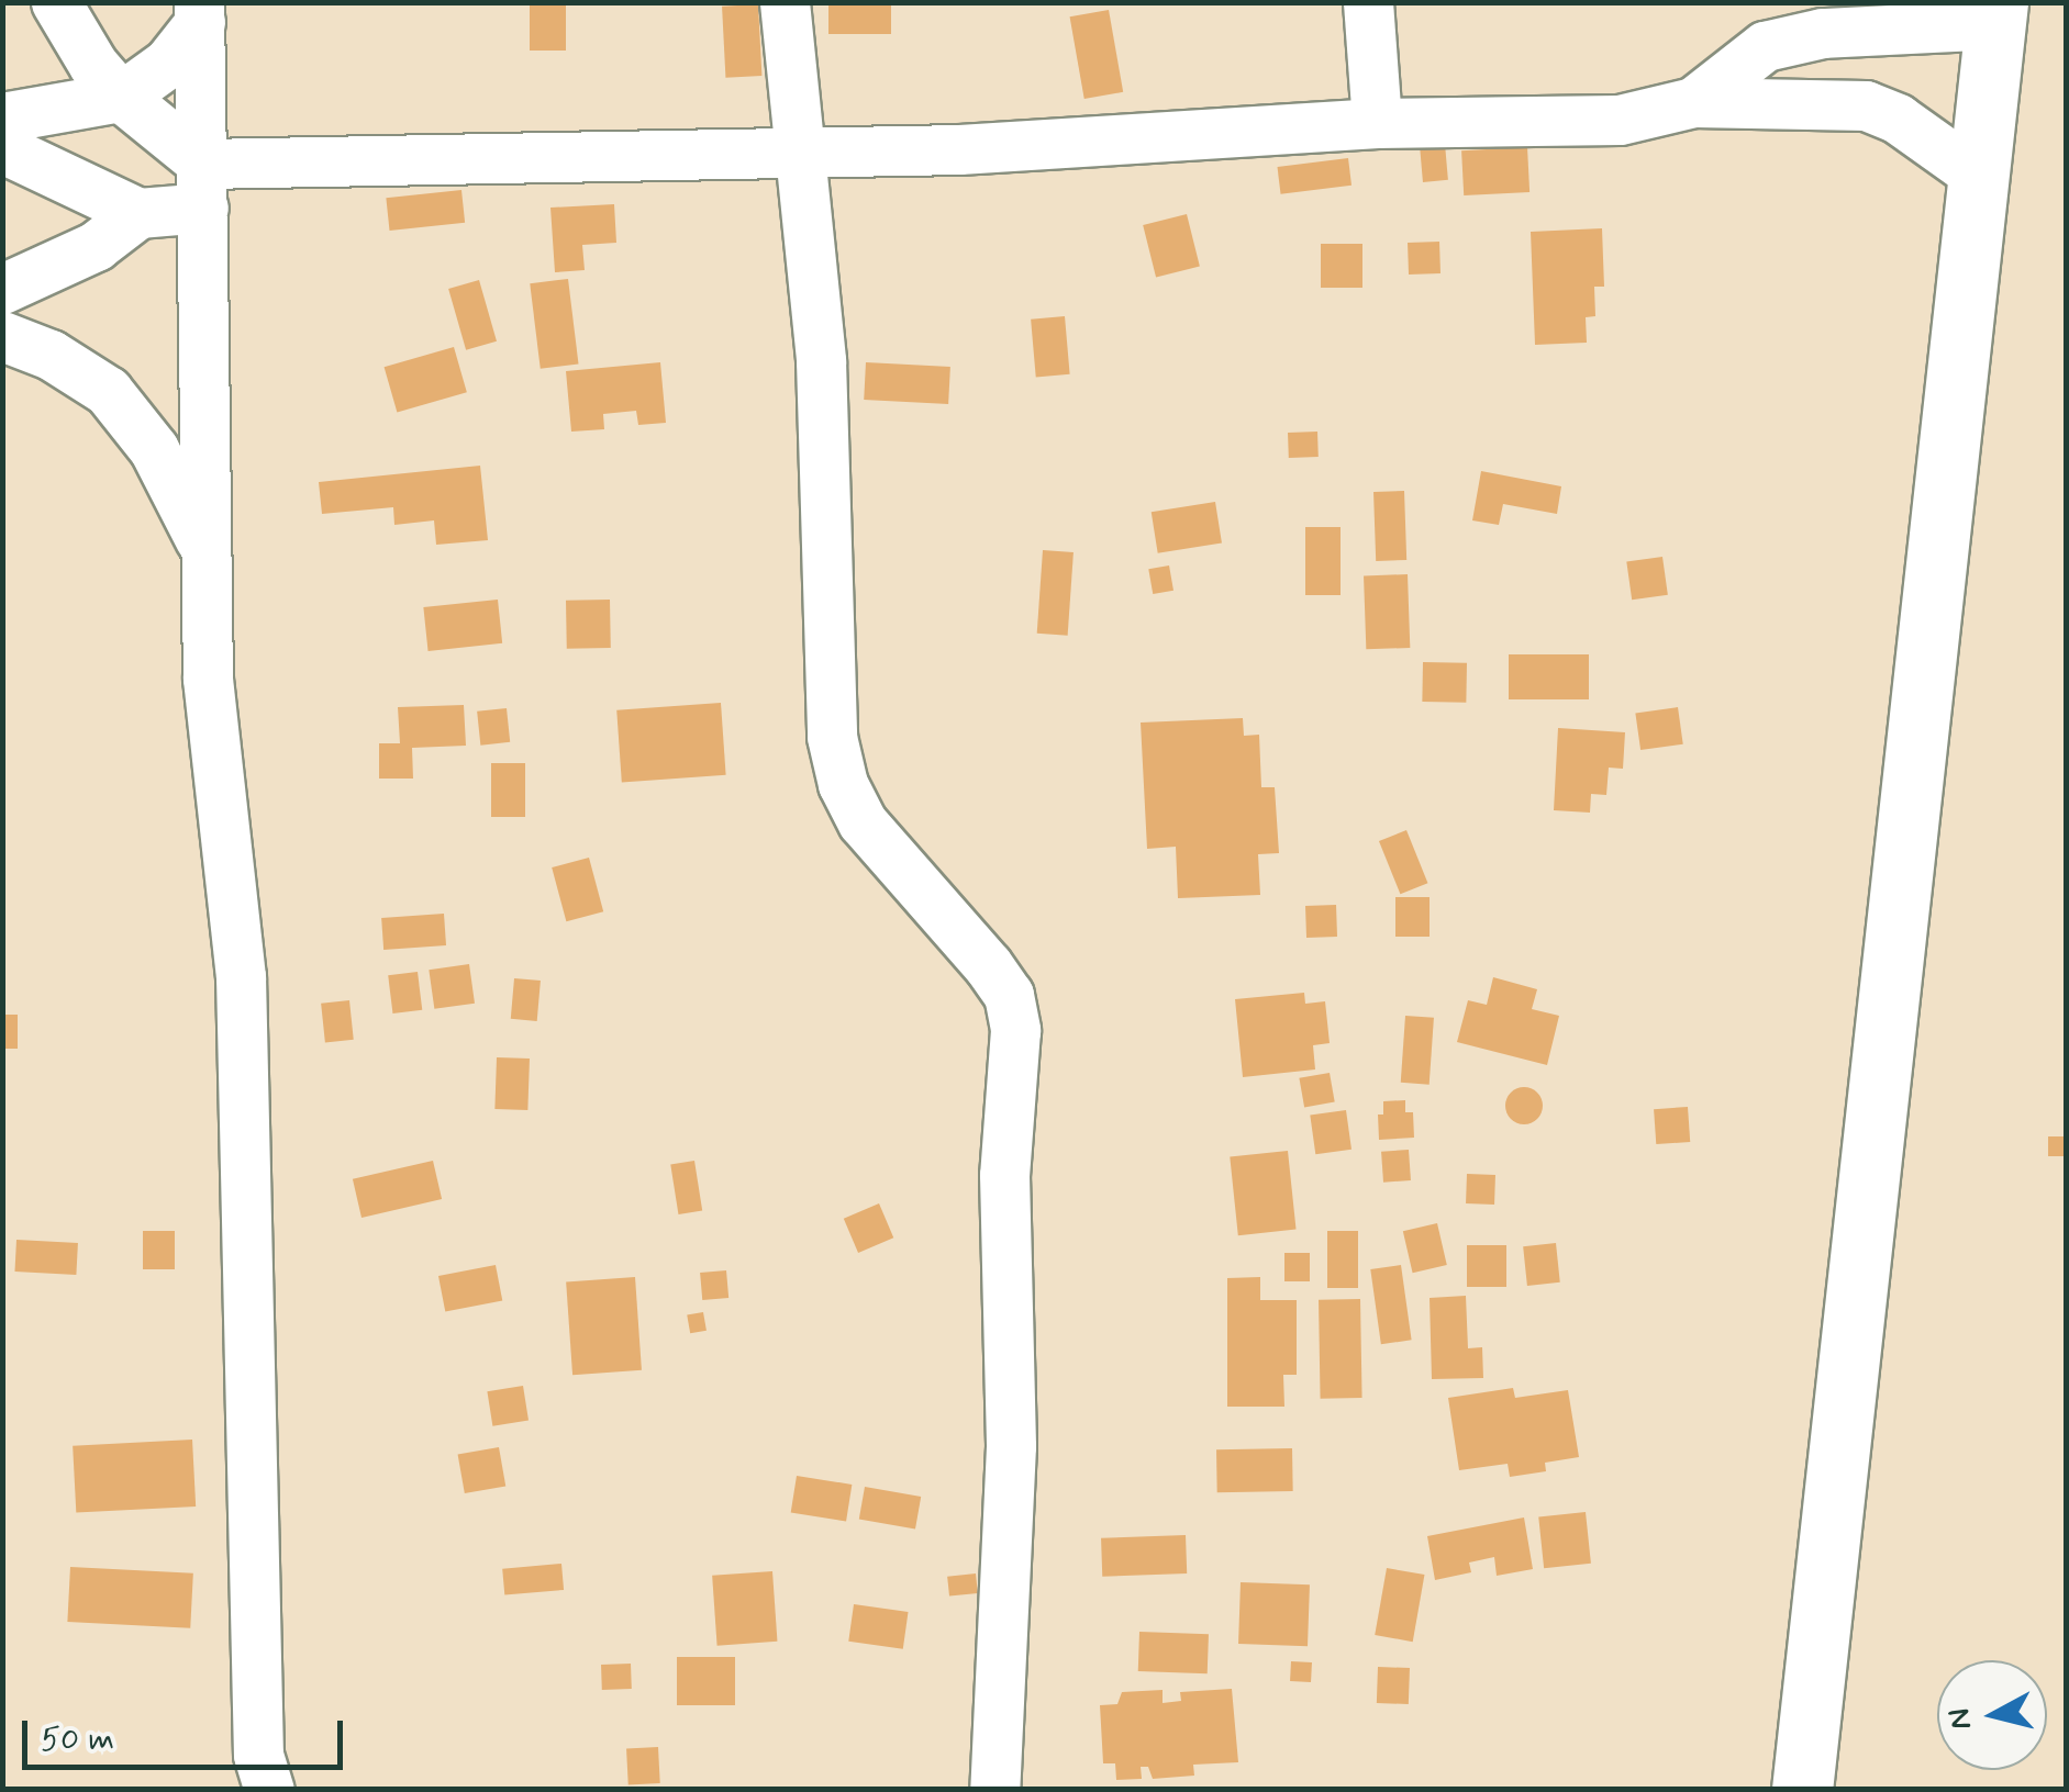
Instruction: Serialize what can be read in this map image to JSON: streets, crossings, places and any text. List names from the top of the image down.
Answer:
{
  "scale_bar": "50 m",
  "north": "left"
}
